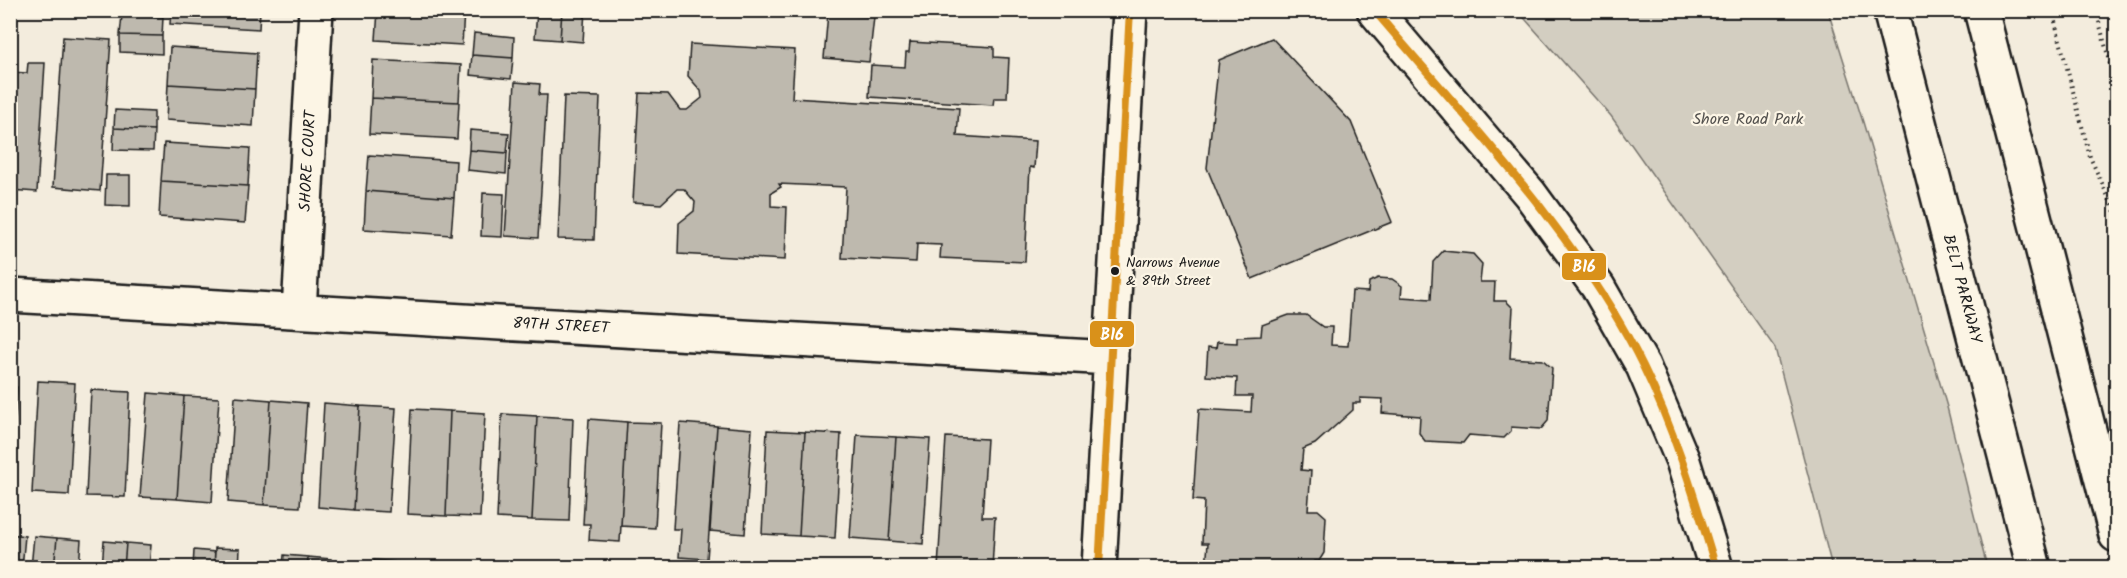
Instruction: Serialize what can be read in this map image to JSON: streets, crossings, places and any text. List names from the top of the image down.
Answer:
{
  "streets": {
    "main road": ["SHORE COURT", "BELT PARKWAY", "89TH STREET"]
  },
  "crossings": [
    ["SHORE COURT", "89TH STREET"]
  ],
  "parks": ["Shore Road Park"],
  "places": ["Narrows Avenue & 89th Street"],
  "lines": ["transit line B16"]
}
